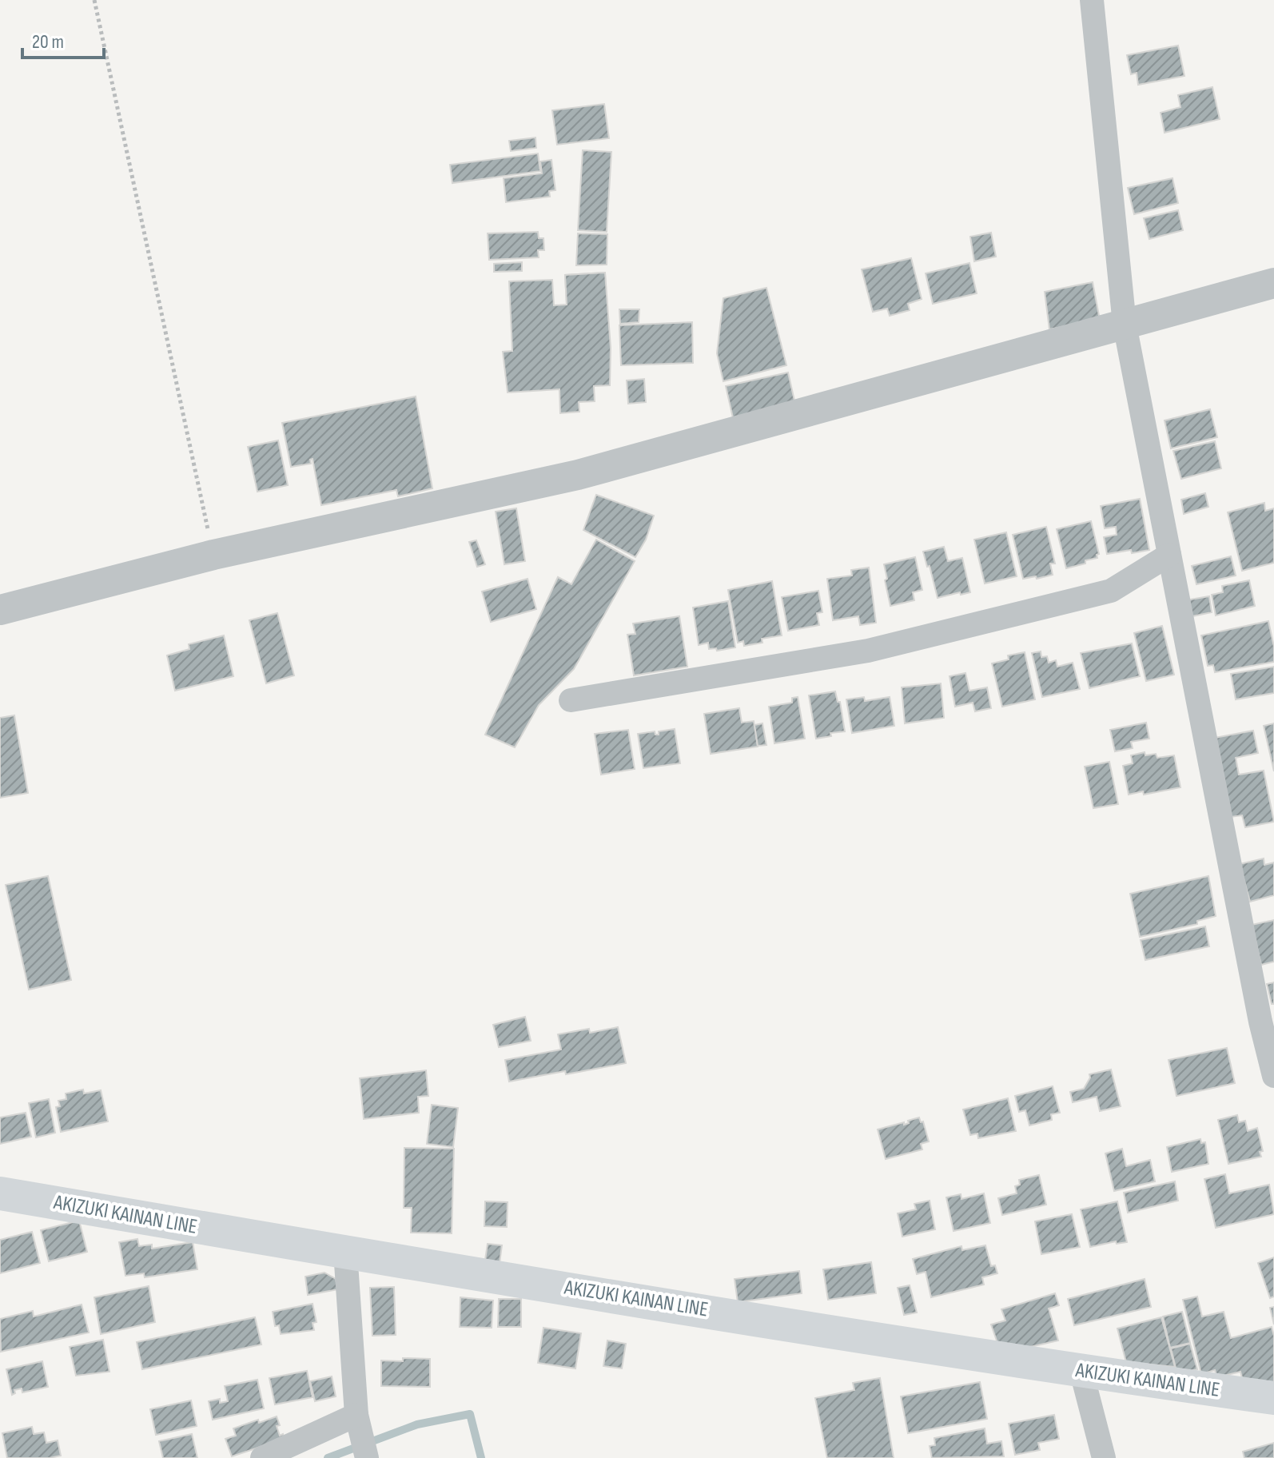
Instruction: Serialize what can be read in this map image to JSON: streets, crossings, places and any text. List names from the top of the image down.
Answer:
{
  "streets": {
    "main road": ["AKIZUKI KAINAN LINE"]
  },
  "scale_bar": "20 m"
}
